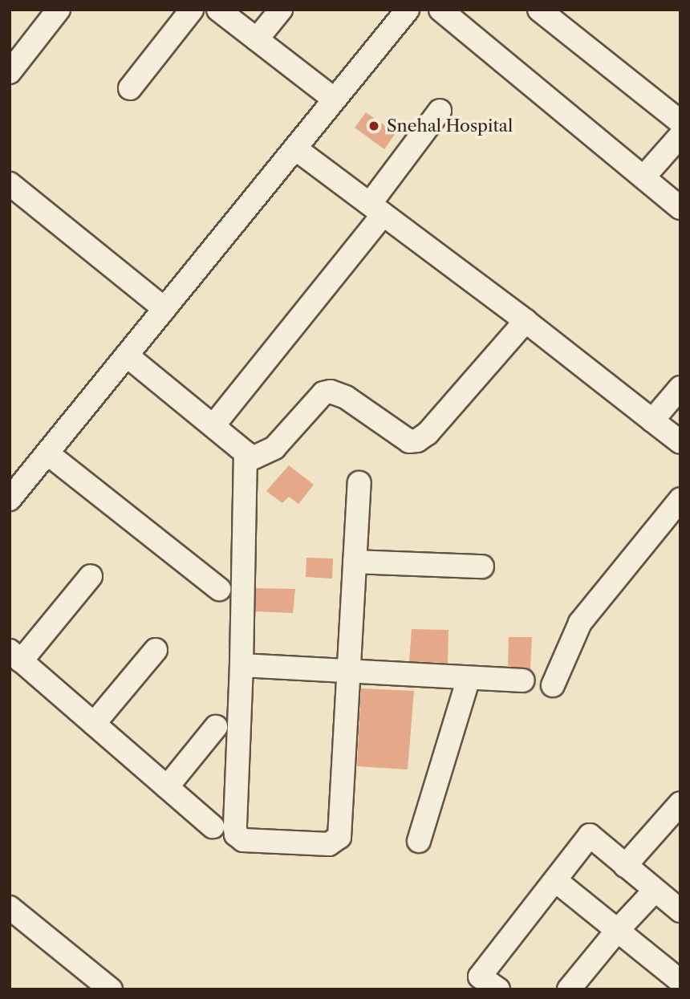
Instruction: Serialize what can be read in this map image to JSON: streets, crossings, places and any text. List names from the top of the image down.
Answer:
{
  "places": ["Snehal Hospital"]
}
